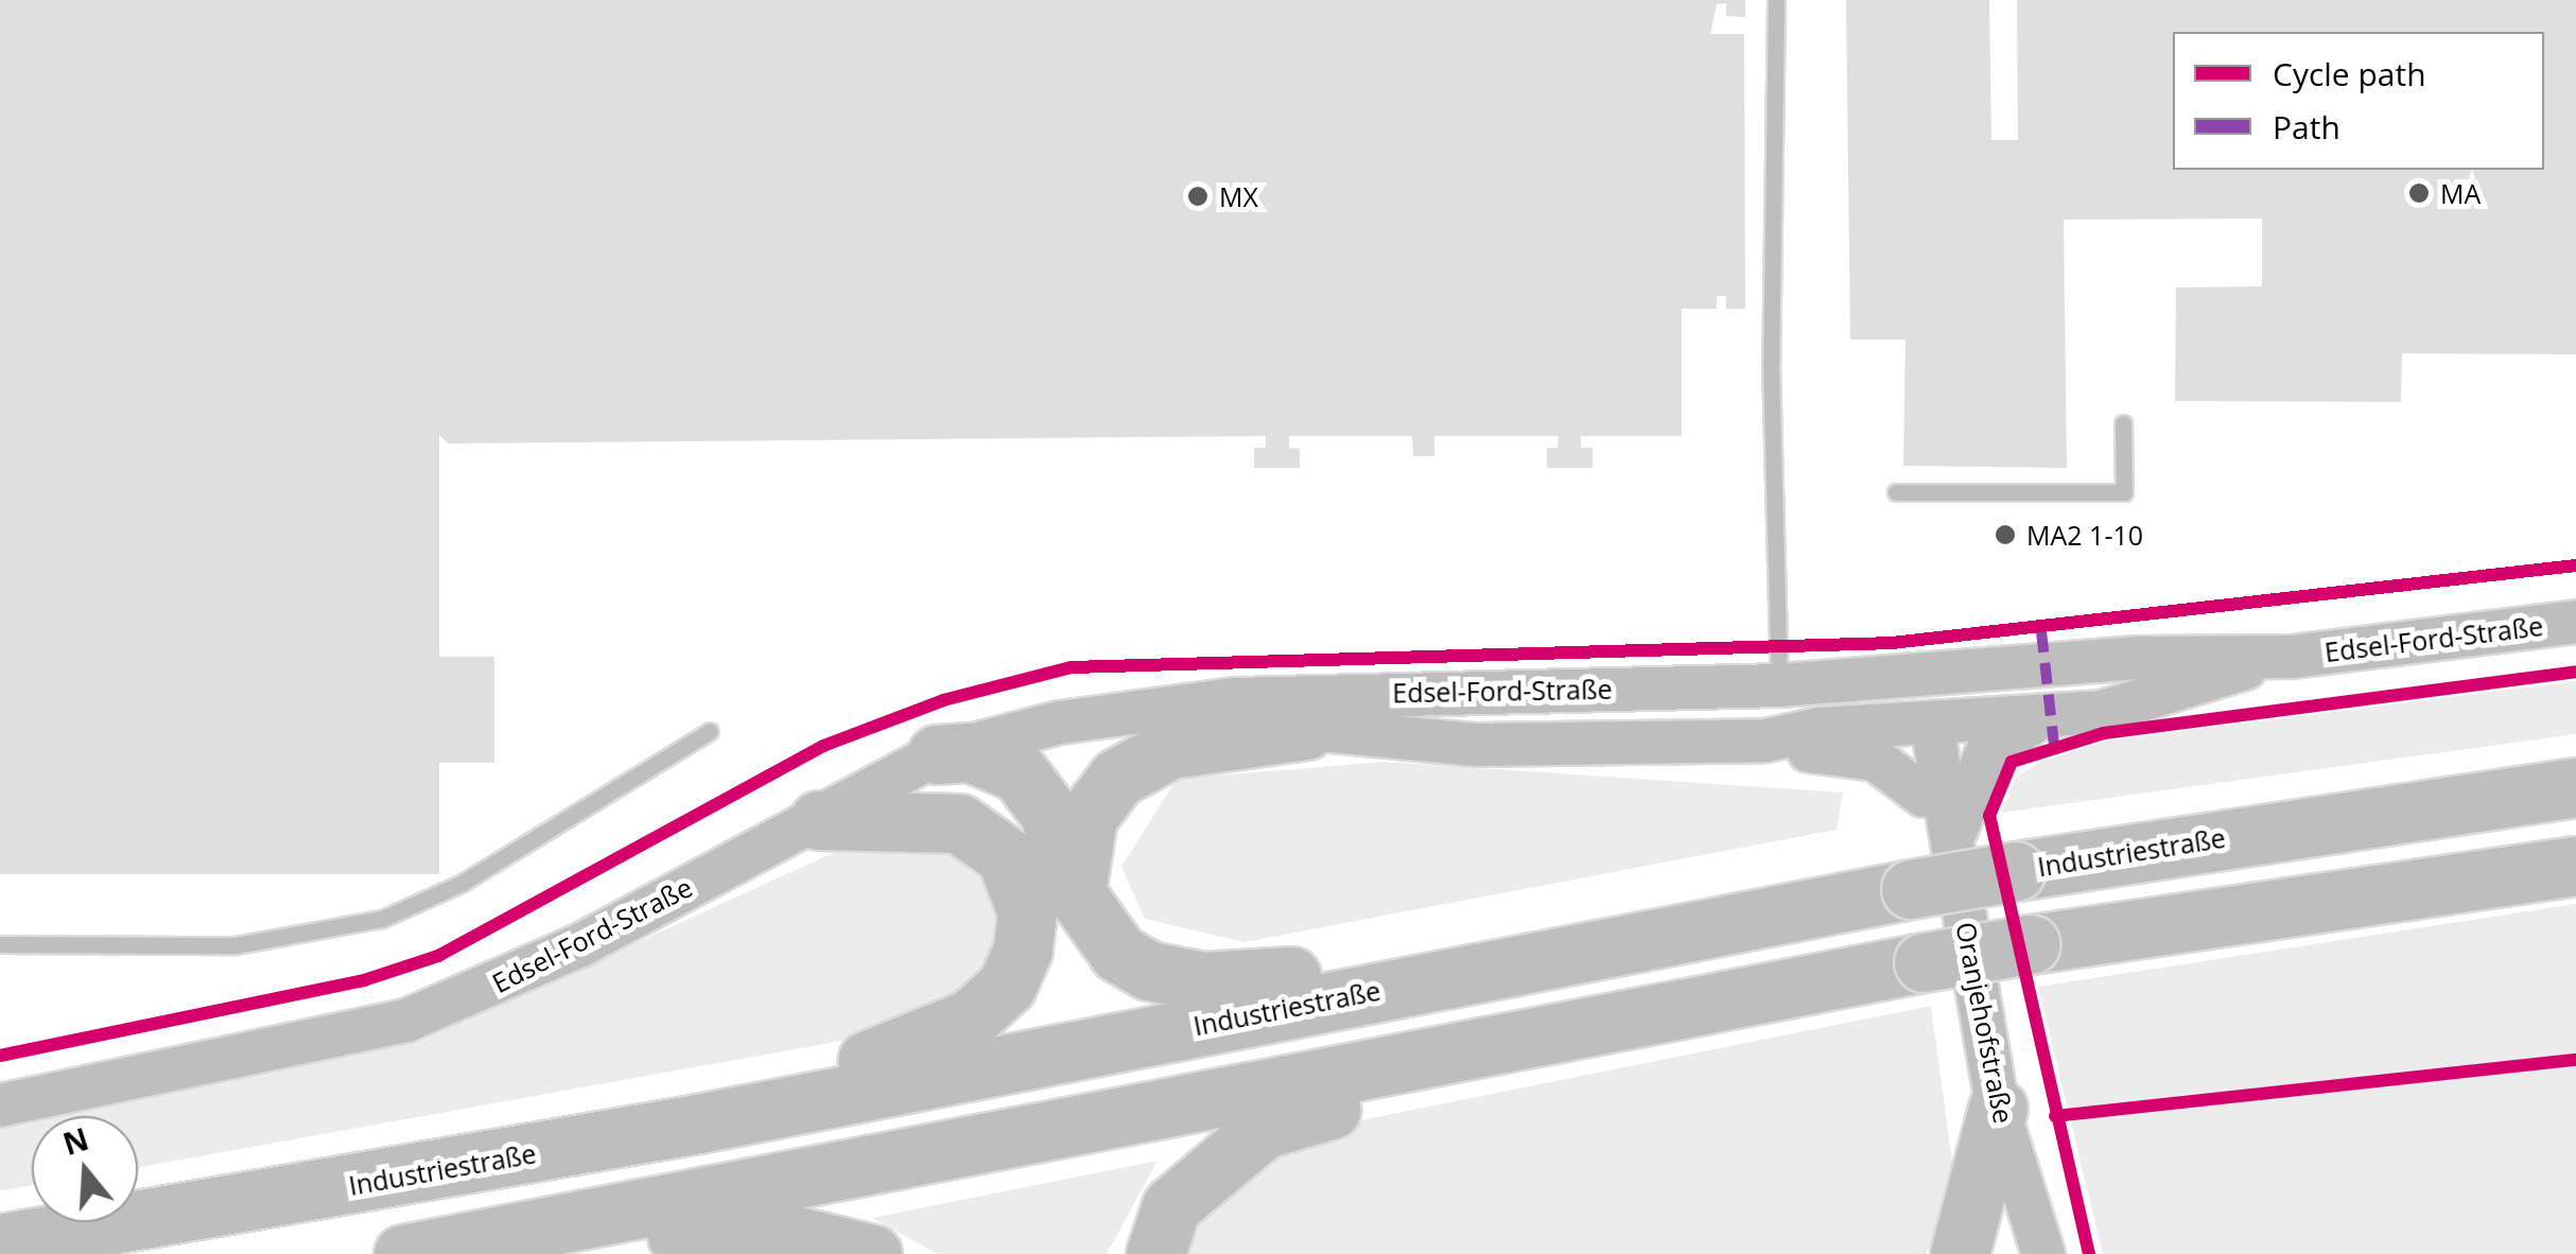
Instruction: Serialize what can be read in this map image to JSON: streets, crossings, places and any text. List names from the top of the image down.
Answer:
{
  "streets": {
    "highway": ["Industriestraße"],
    "street": ["Edsel-Ford-Straße", "Oranjehofstraße"]
  },
  "crossings": [
    ["Edsel-Ford-Straße", "Oranjehofstraße"]
  ],
  "places": ["MA", "MX", "MA2 1-10"],
  "legend": ["Cycle path", "Path"],
  "north": "top"
}
